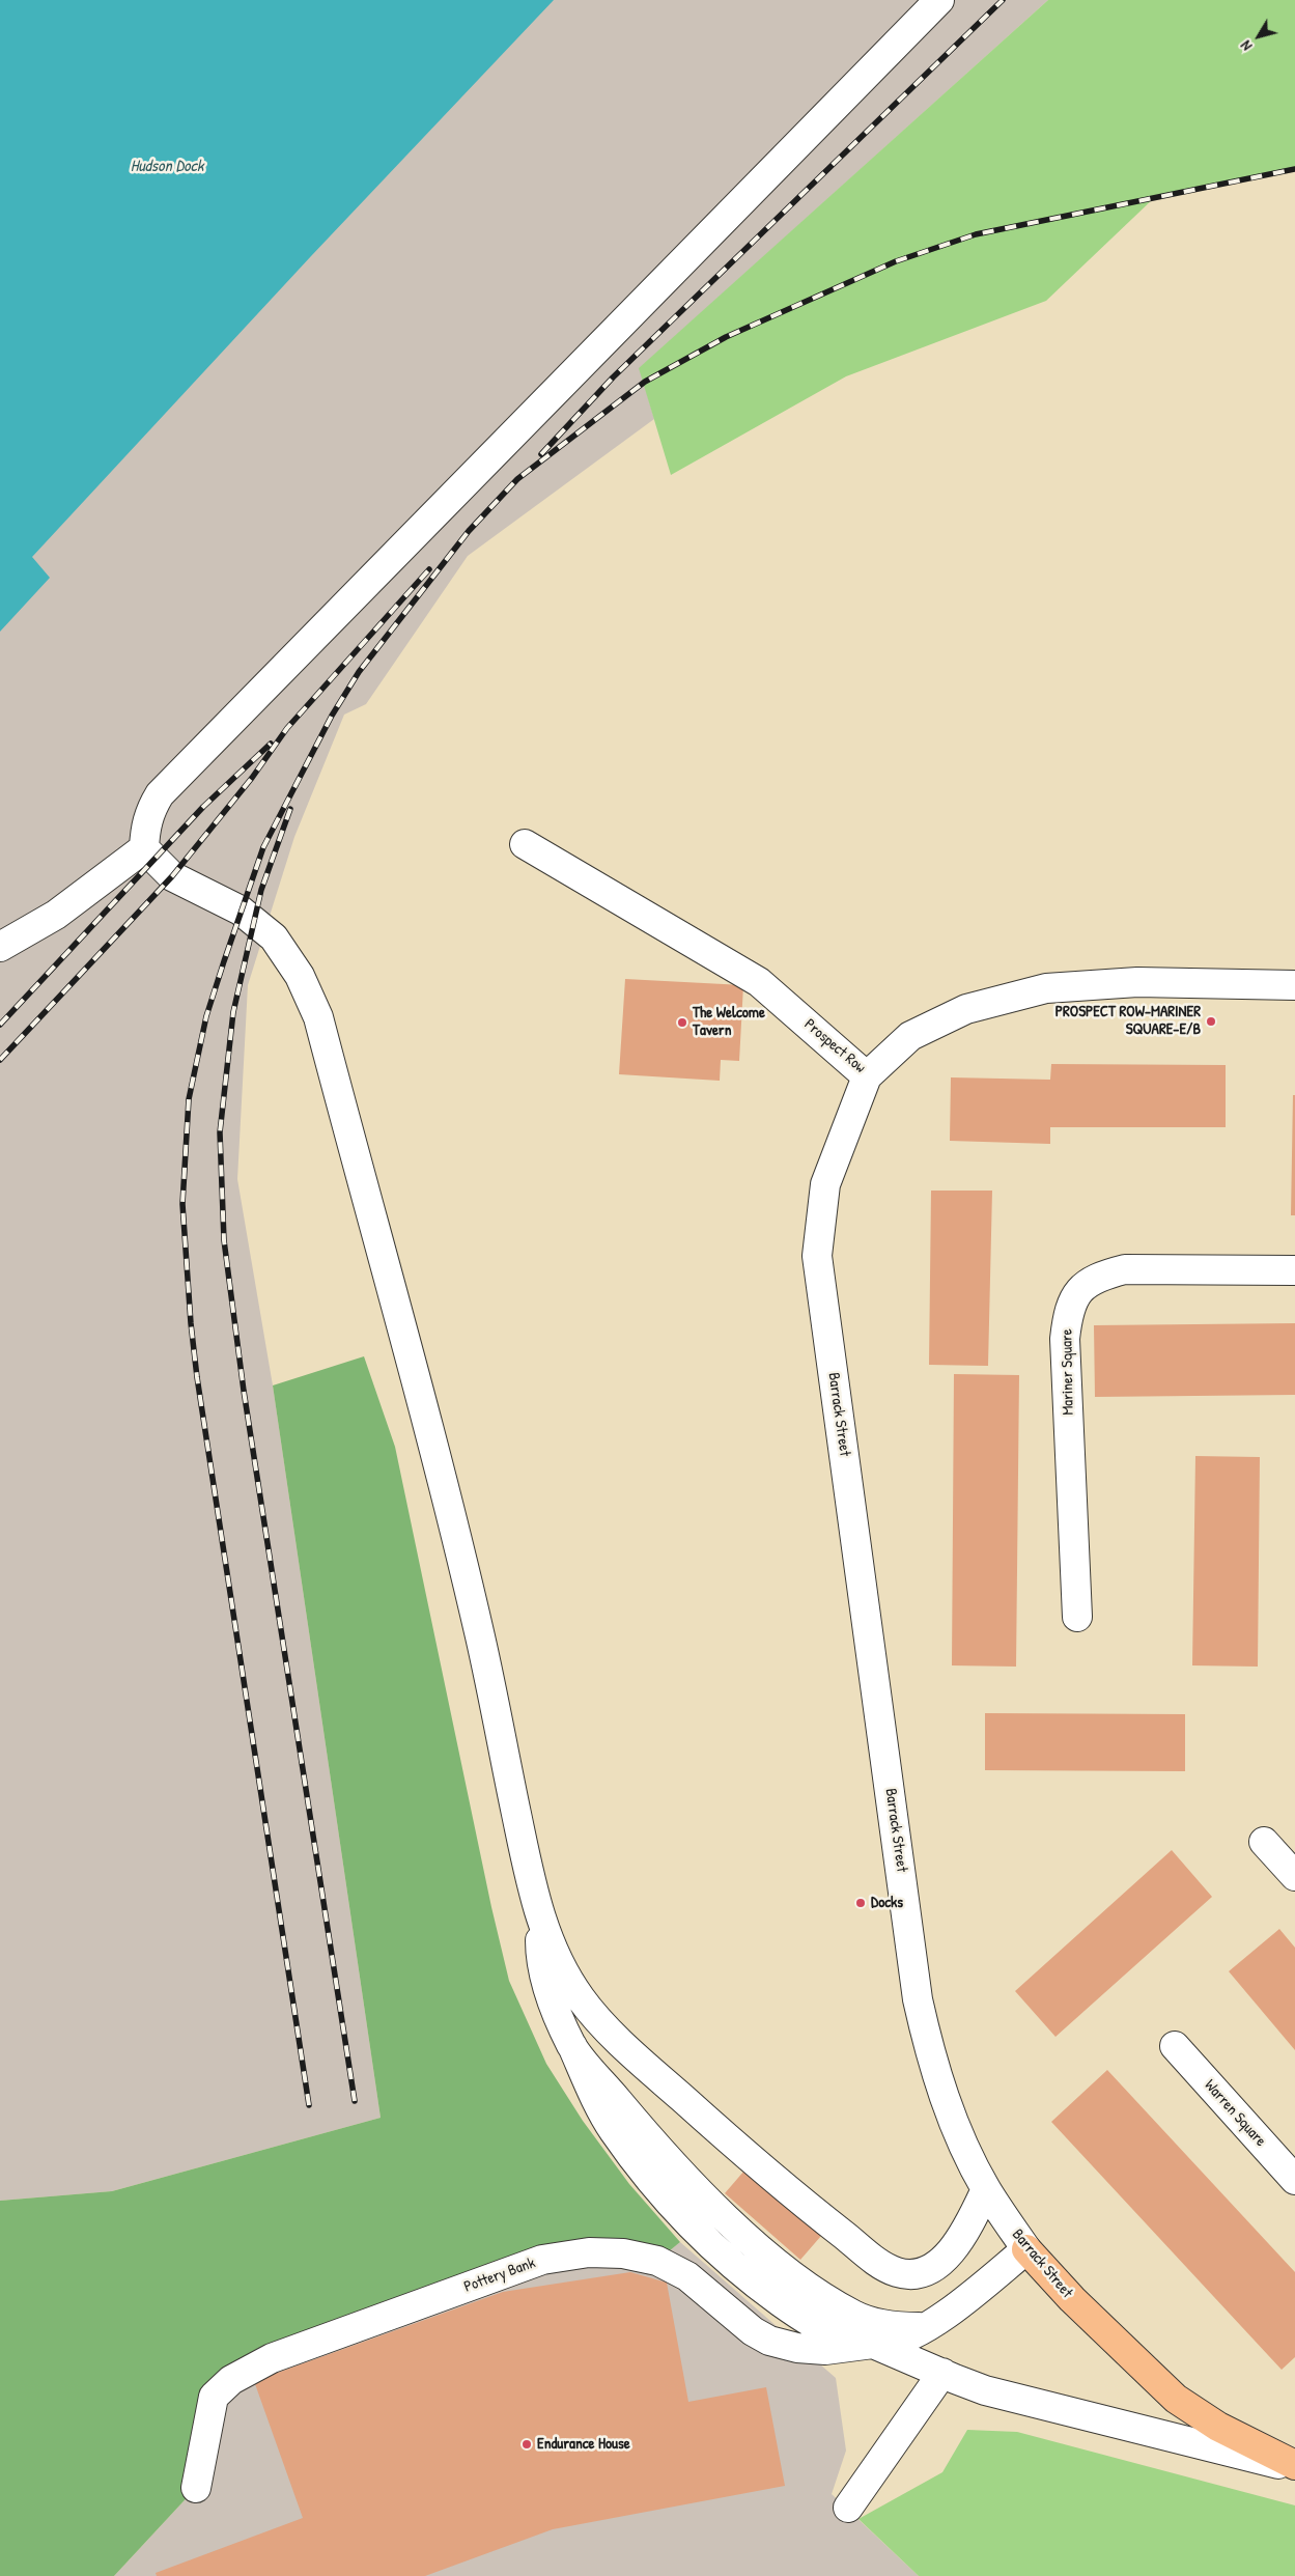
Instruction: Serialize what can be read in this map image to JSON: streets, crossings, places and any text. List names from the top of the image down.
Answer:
{
  "streets": {
    "main road": ["Barrack Street"],
    "street": [
      "Prospect Row",
      "Mariner Square",
      "Warren Square",
      "Pottery Bank"
    ]
  },
  "crossings": [
    ["Prospect Row", "Barrack Street"],
    ["Barrack Street", "Pottery Bank"]
  ],
  "water": ["Hudson Dock"],
  "places": [
    "PROSPECT ROW-MARINER SQUARE-E/B",
    "The Welcome Tavern",
    "Docks",
    "Endurance House"
  ],
  "north": "bottom left"
}
